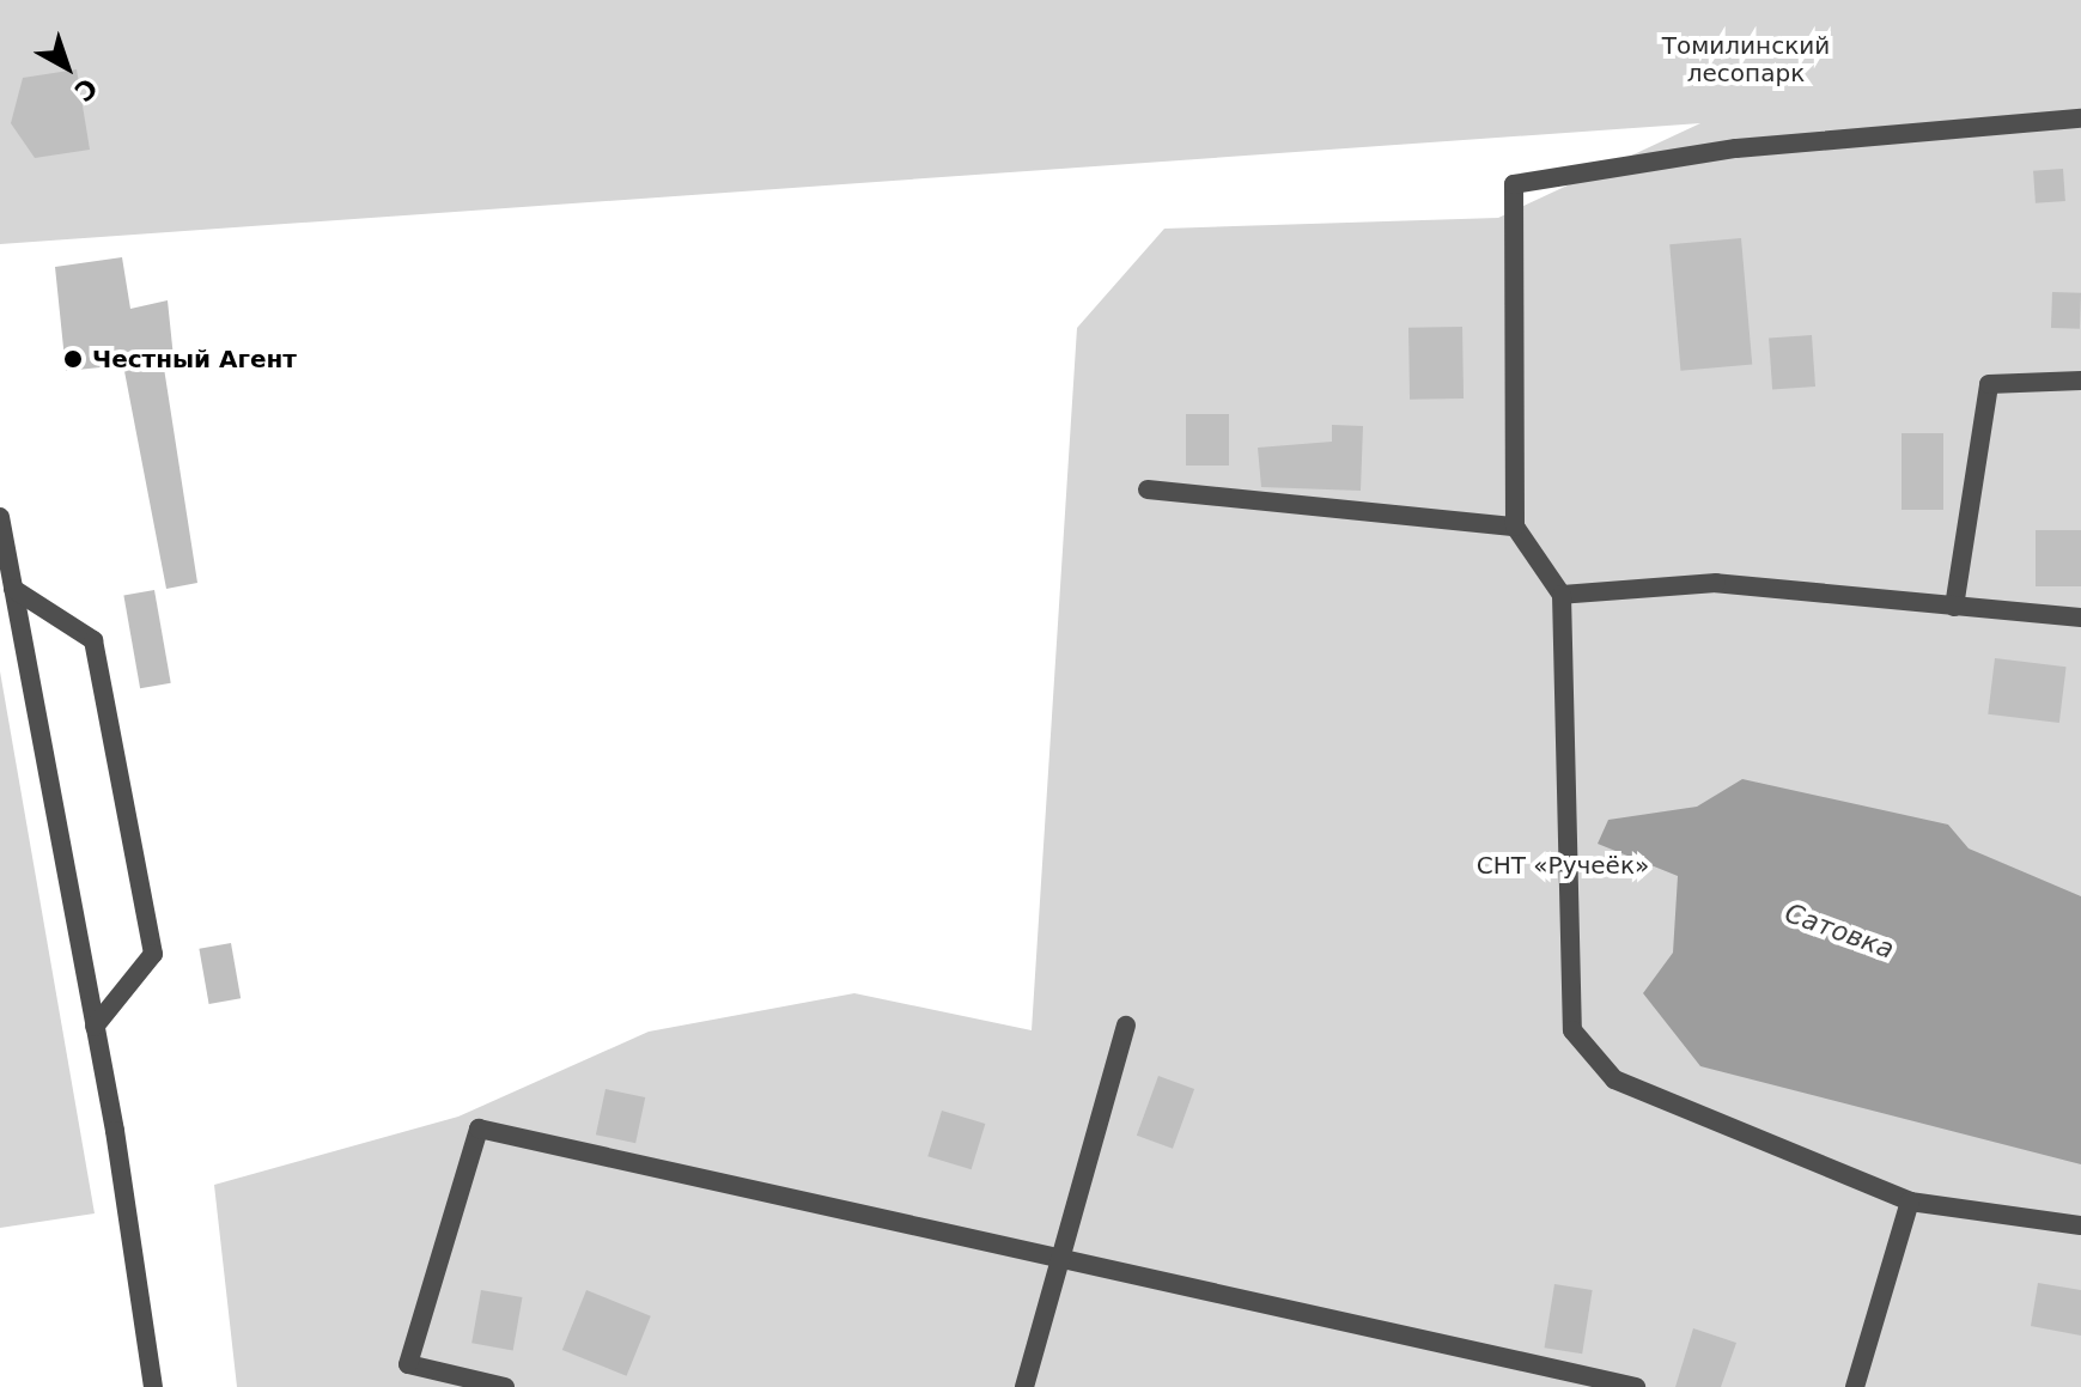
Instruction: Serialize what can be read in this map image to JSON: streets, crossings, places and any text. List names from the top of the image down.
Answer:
{
  "water": ["Сатовка"],
  "parks": ["Томилинский лесопарк", "СНТ «Ручеёк»"],
  "places": ["Честный Агент"],
  "north": "bottom right"
}
